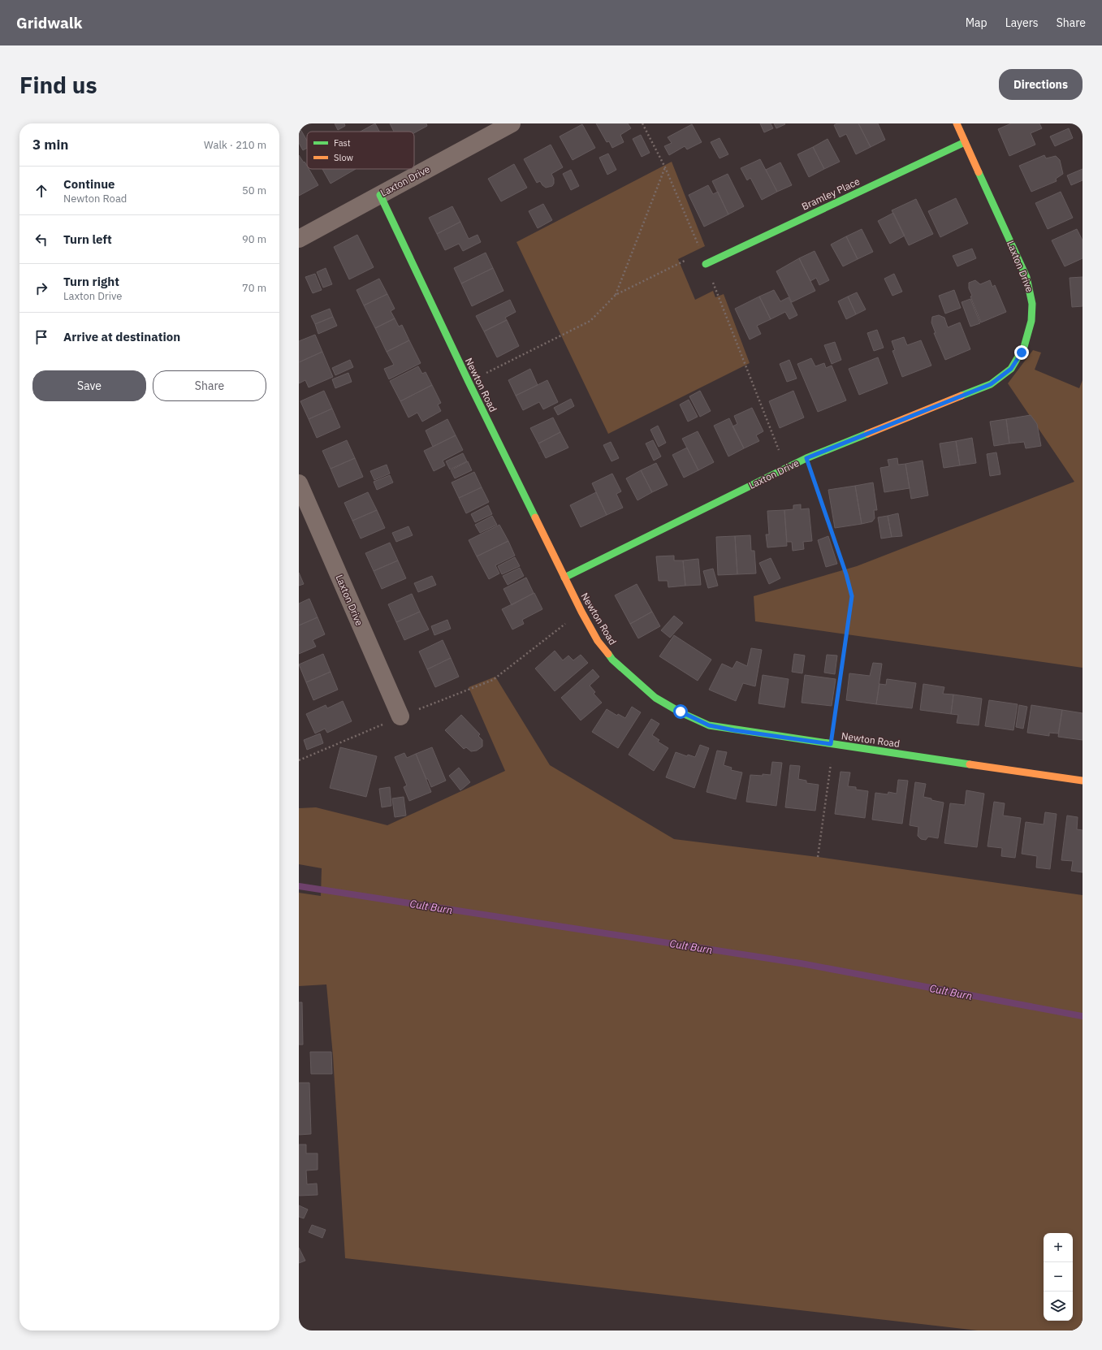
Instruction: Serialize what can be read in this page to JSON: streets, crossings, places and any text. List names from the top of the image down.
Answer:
{
  "streets": {
    "street": ["Laxton Drive", "Bramley Place", "Newton Road"]
  },
  "crossings": [
    ["Laxton Drive", "Bramley Place"],
    ["Laxton Drive", "Newton Road"]
  ],
  "water": ["Cult Burn"],
  "legend": ["Fast", "Slow"],
  "page": {
    "header": "Gridwalk",
    "nav": ["Map", "Layers", "Share"],
    "buttons": [
      "Directions",
      ["Save", "Share"]
    ],
    "title": "Find us",
    "heading": ["3 min", "Walk · 210 m"],
    "list": [
      ["Continue", "Newton Road", "50 m"],
      ["Turn left", "90 m"],
      ["Turn right", "Laxton Drive", "70 m"],
      "Arrive at destination"
    ],
    "map_buttons": ["+", "−"]
  }
}
